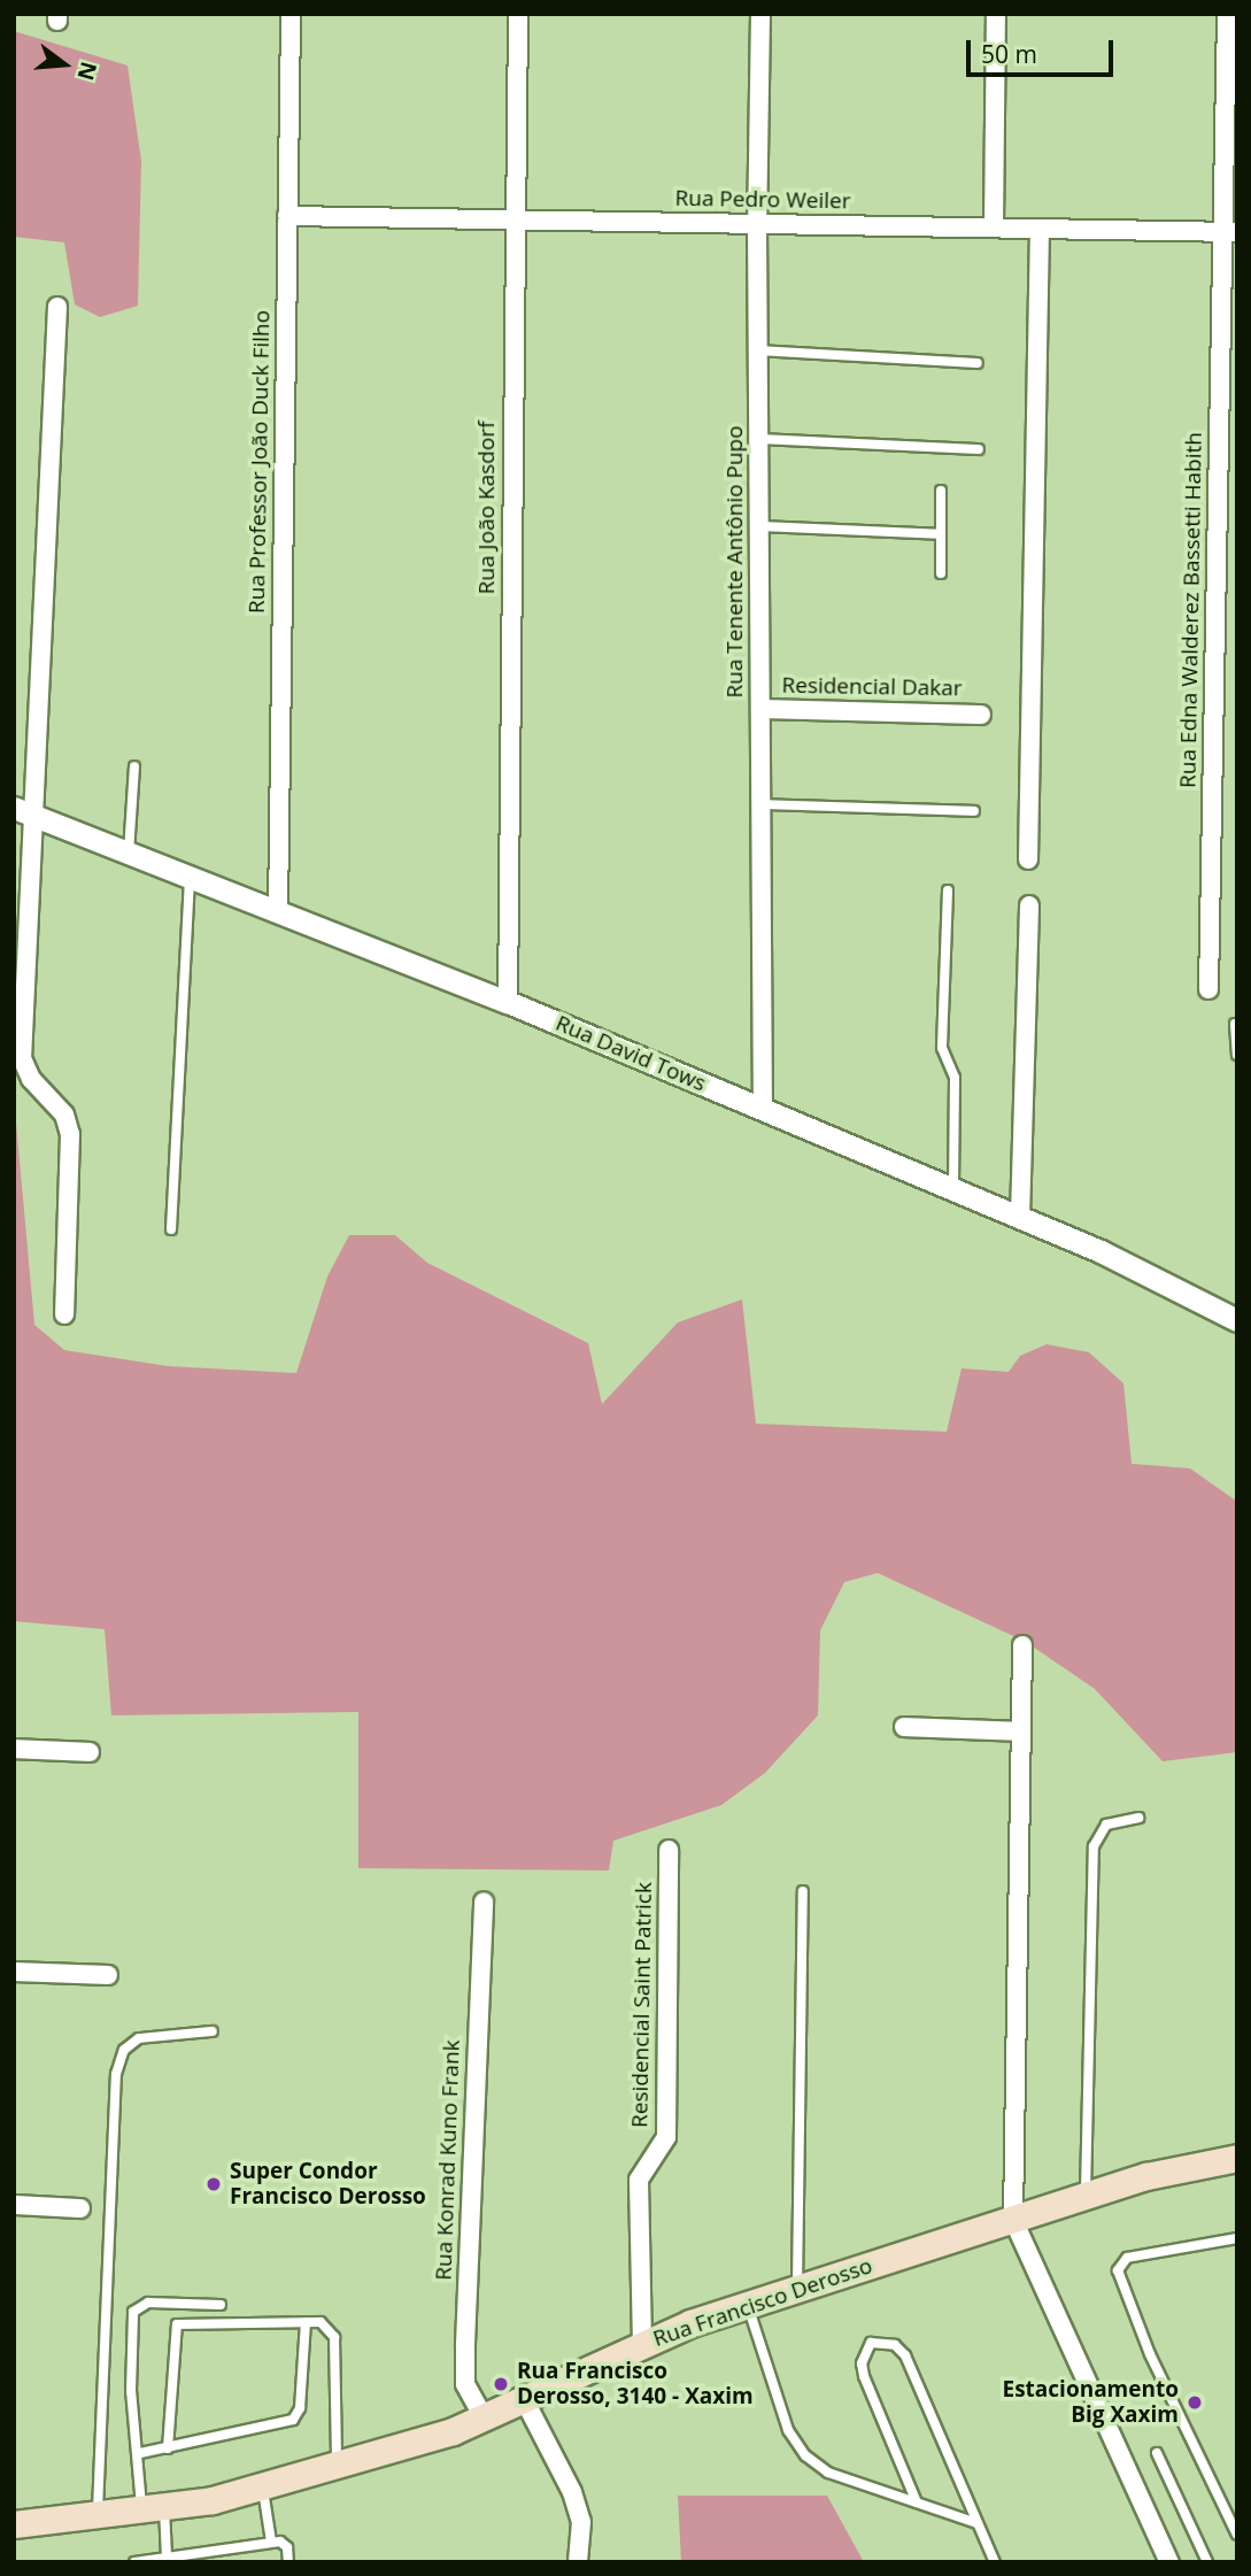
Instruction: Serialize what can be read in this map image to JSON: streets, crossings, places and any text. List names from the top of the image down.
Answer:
{
  "streets": {
    "main road": ["Rua Francisco Derosso"],
    "street": [
      "Rua Pedro Weiler",
      "Rua Professor João Duck Filho",
      "Rua João Kasdorf",
      "Rua Tenente Antônio Pupo",
      "Rua Edna Walderez Bassetti Habith",
      "Residencial Dakar",
      "Rua David Tows",
      "Residencial Saint Patrick",
      "Rua Konrad Kuno Frank"
    ]
  },
  "crossings": [
    ["Rua Pedro Weiler", "Rua Professor João Duck Filho"],
    ["Rua Pedro Weiler", "Rua João Kasdorf"],
    ["Rua Pedro Weiler", "Rua Tenente Antônio Pupo"],
    ["Rua Pedro Weiler", "Rua Edna Walderez Bassetti Habith"],
    ["Rua Professor João Duck Filho", "Rua David Tows"],
    ["Rua João Kasdorf", "Rua David Tows"],
    ["Rua Tenente Antônio Pupo", "Residencial Dakar"],
    ["Rua Tenente Antônio Pupo", "Rua David Tows"],
    ["Residencial Saint Patrick", "Rua Francisco Derosso"],
    ["Rua Konrad Kuno Frank", "Rua Francisco Derosso"]
  ],
  "places": ["Super Condor Francisco Derosso", "Rua Francisco Derosso, 3140 - Xaxim", "Estacionamento Big Xaxim"],
  "scale_bar": "50 m",
  "north": "right"
}
